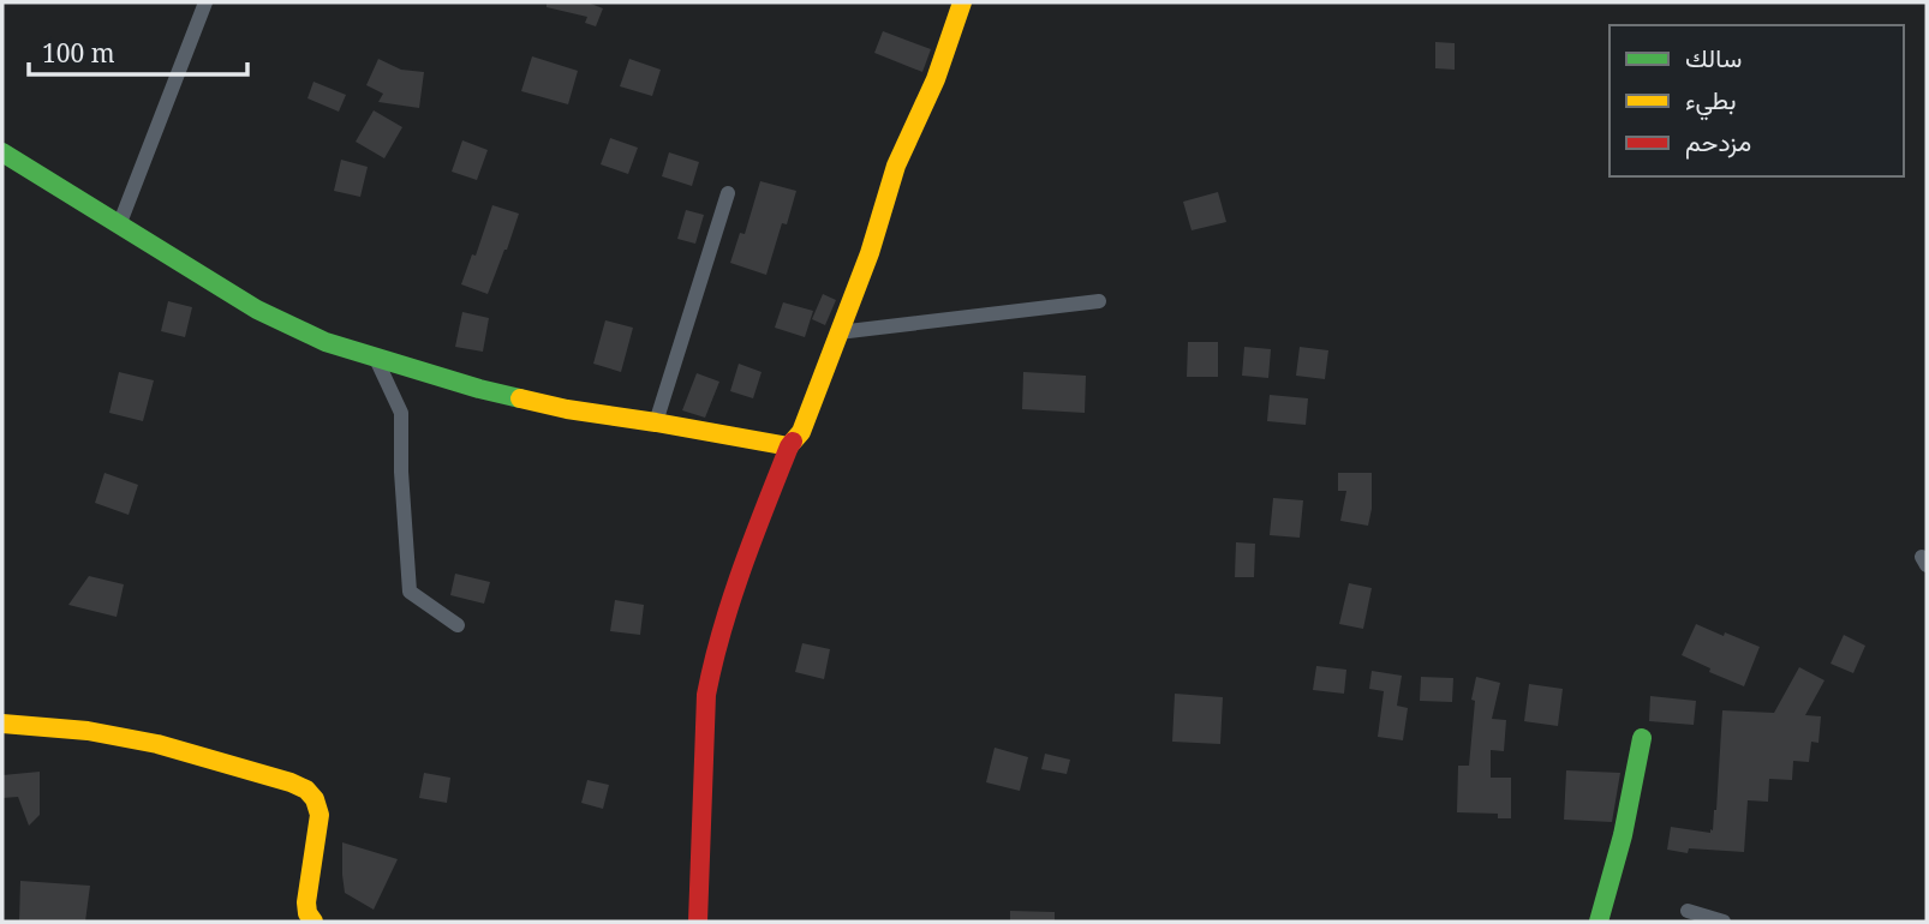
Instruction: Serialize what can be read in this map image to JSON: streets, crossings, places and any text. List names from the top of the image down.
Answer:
{
  "legend": ["سالك", "بطيء", "مزدحم"],
  "scale_bar": "100 m"
}
